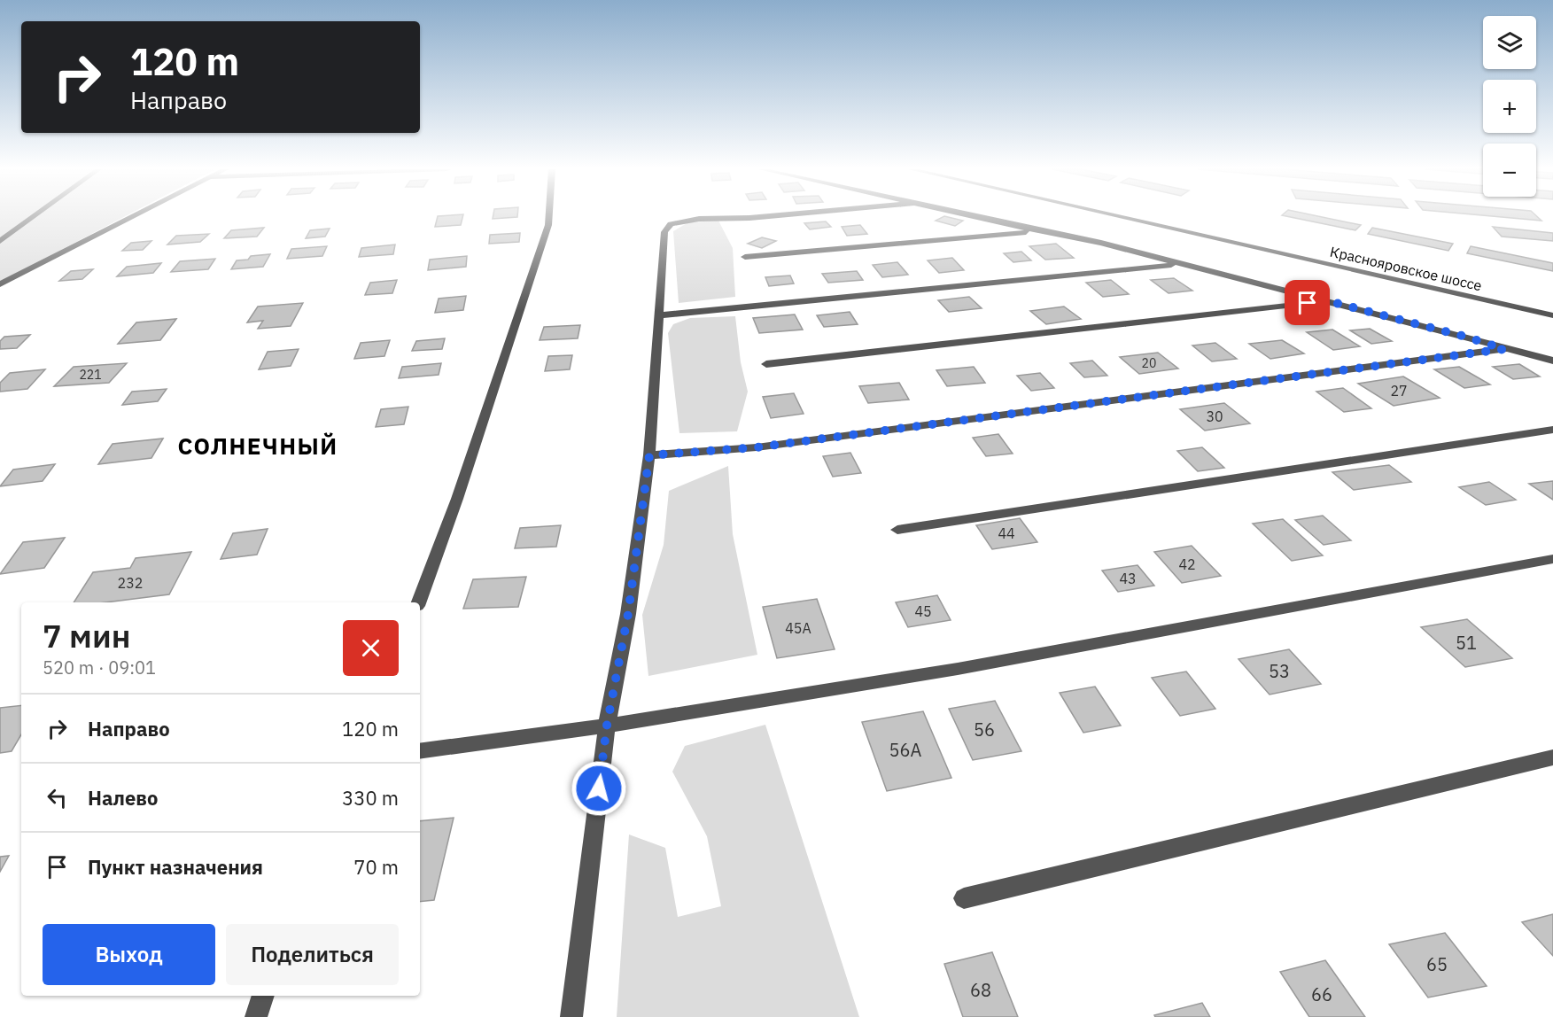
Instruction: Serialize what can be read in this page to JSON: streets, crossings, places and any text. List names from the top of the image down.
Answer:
{
  "streets": {
    "street": ["Краснояровское шоссе"]
  },
  "districts": ["СОЛНЕЧНЫЙ"],
  "house_numbers": [
    "20",
    "221",
    "27",
    "30",
    "44",
    "42",
    "43",
    "232",
    "45",
    "45А",
    "51",
    "53",
    "56",
    "56А",
    "65",
    "68",
    "66"
  ],
  "page": {
    "map_buttons": ["+", "−"],
    "turn": ["120 m", "Направо"],
    "heading": ["7 мин", "520 m · 09:01"],
    "list": [
      {
        "name": "Направо",
        "value": "120 m"
      },
      {
        "name": "Налево",
        "value": "330 m"
      },
      {
        "name": "Пункт назначения",
        "value": "70 m"
      }
    ],
    "buttons": ["Выход", "Поделиться"]
  }
}
